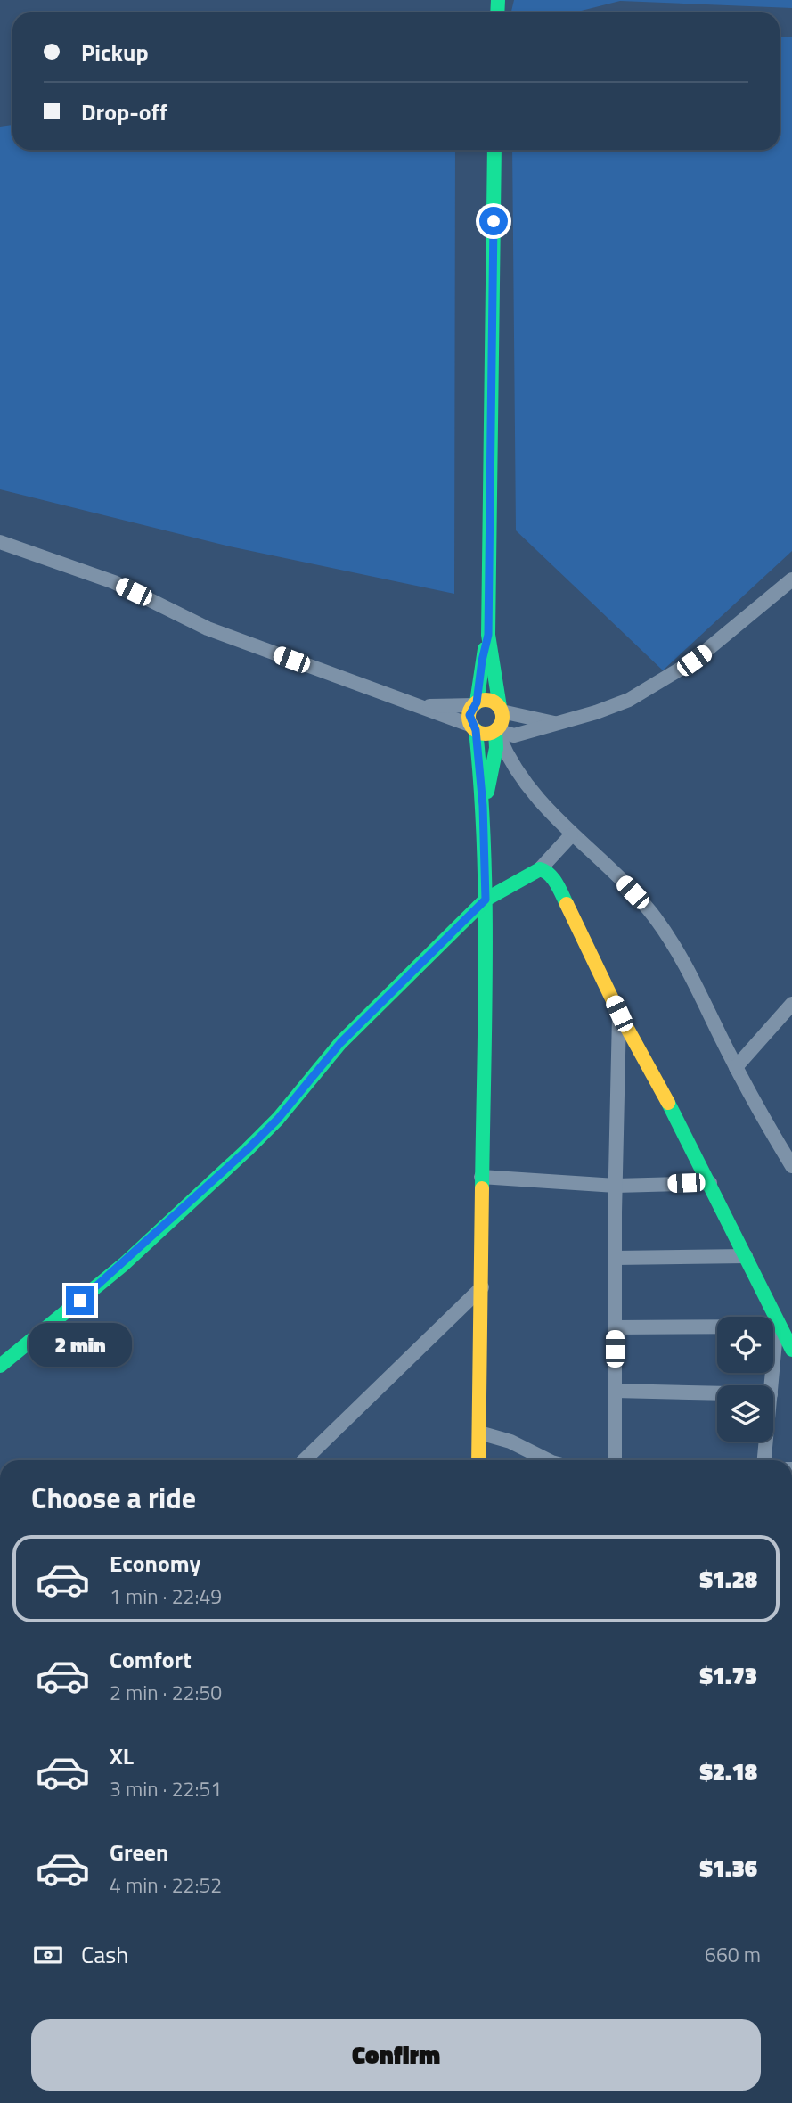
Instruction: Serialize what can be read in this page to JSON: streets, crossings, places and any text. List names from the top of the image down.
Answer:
{
  "page": {
    "banner": ["Pickup", "Drop-off"],
    "bubble": "2 min",
    "heading": "Choose a ride",
    "list": [
      {
        "name": "Economy",
        "note": "1 min · 22:49",
        "value": "$1.28"
      },
      {
        "name": "Comfort",
        "note": "2 min · 22:50",
        "value": "$1.73"
      },
      {
        "name": "XL",
        "note": "3 min · 22:51",
        "value": "$2.18"
      },
      {
        "name": "Green",
        "note": "4 min · 22:52",
        "value": "$1.36"
      }
    ],
    "pay": ["Cash", "660 m"],
    "buttons": "Confirm"
  }
}
